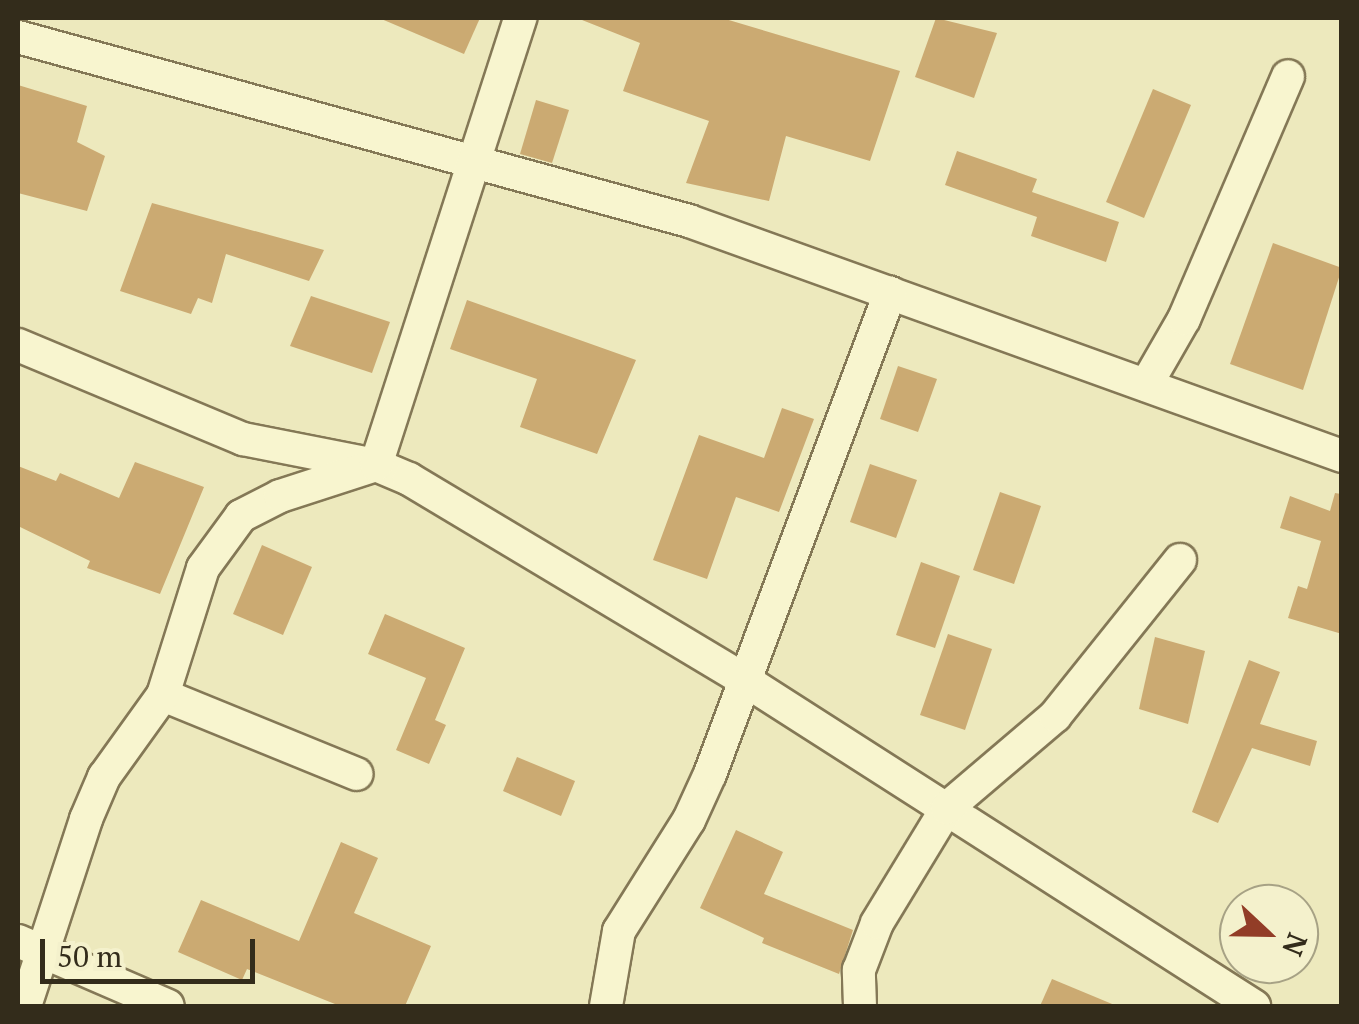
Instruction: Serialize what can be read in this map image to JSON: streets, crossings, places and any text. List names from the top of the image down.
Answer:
{
  "scale_bar": "50 m",
  "north": "right"
}
